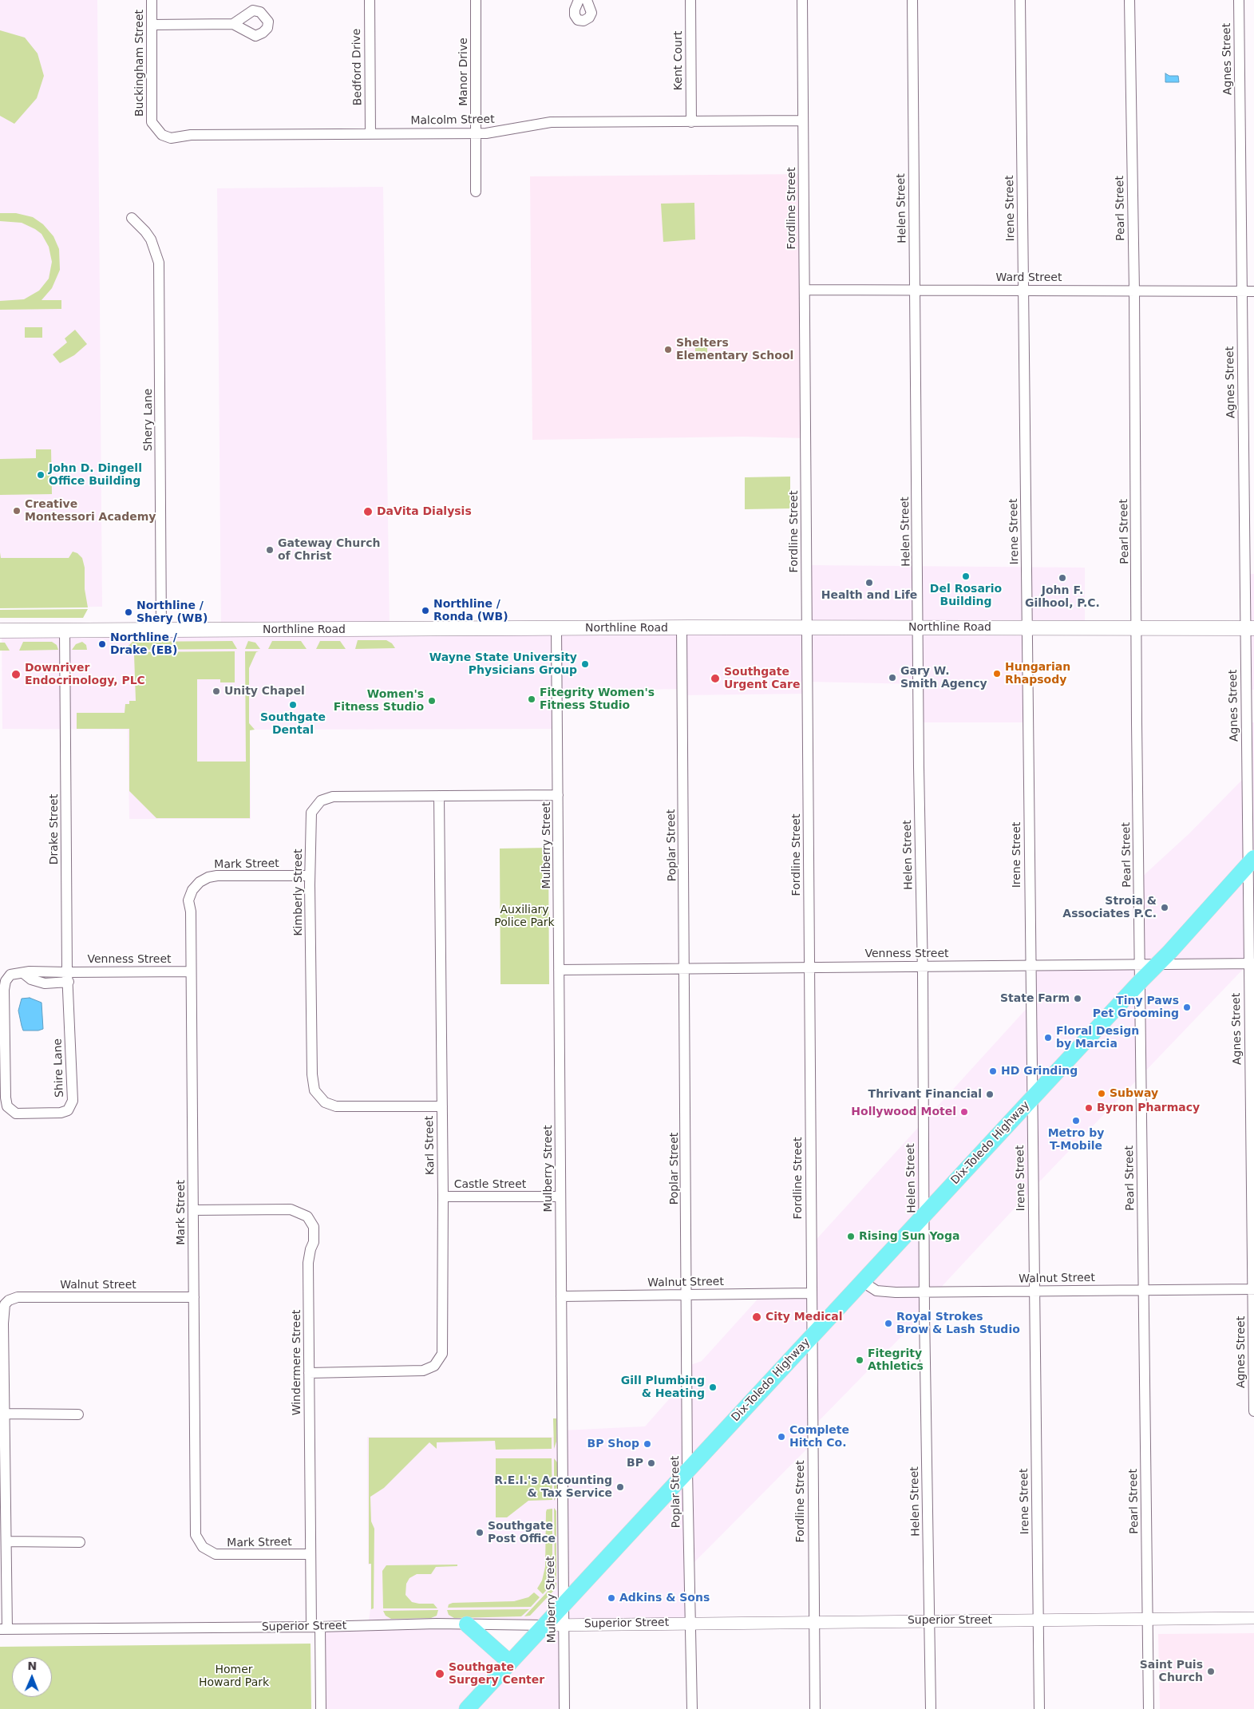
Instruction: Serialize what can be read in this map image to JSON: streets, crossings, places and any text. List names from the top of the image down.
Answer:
{
  "streets": {
    "main road": ["Northline Road", "Dix-Toledo Highway"],
    "street": [
      "Agnes Street",
      "Kent Court",
      "Buckingham Street",
      "Bedford Drive",
      "Manor Drive",
      "Malcolm Street",
      "Fordline Street",
      "Helen Street",
      "Irene Street",
      "Pearl Street",
      "Ward Street",
      "Shery Lane",
      "Drake Street",
      "Mulberry Street",
      "Poplar Street",
      "Mark Street",
      "Kimberly Street",
      "Venness Street",
      "Shire Lane",
      "Karl Street",
      "Castle Street",
      "Walnut Street",
      "Windermere Street",
      "Superior Street"
    ]
  },
  "crossings": [
    ["Agnes Street", "Ward Street"],
    ["Agnes Street", "Northline Road"],
    ["Agnes Street", "Venness Street"],
    ["Agnes Street", "Dix-Toledo Highway"],
    ["Agnes Street", "Walnut Street"],
    ["Kent Court", "Malcolm Street"],
    ["Buckingham Street", "Malcolm Street"],
    ["Bedford Drive", "Malcolm Street"],
    ["Manor Drive", "Malcolm Street"],
    ["Malcolm Street", "Fordline Street"],
    ["Fordline Street", "Ward Street"],
    ["Fordline Street", "Northline Road"],
    ["Fordline Street", "Venness Street"],
    ["Fordline Street", "Dix-Toledo Highway"],
    ["Fordline Street", "Walnut Street"],
    ["Fordline Street", "Superior Street"],
    ["Helen Street", "Ward Street"],
    ["Helen Street", "Northline Road"],
    ["Helen Street", "Venness Street"],
    ["Helen Street", "Dix-Toledo Highway"],
    ["Helen Street", "Walnut Street"],
    ["Helen Street", "Superior Street"],
    ["Irene Street", "Ward Street"],
    ["Irene Street", "Northline Road"],
    ["Irene Street", "Venness Street"],
    ["Irene Street", "Dix-Toledo Highway"],
    ["Irene Street", "Walnut Street"],
    ["Irene Street", "Superior Street"],
    ["Pearl Street", "Ward Street"],
    ["Pearl Street", "Northline Road"],
    ["Pearl Street", "Venness Street"],
    ["Pearl Street", "Dix-Toledo Highway"],
    ["Pearl Street", "Walnut Street"],
    ["Pearl Street", "Superior Street"],
    ["Shery Lane", "Northline Road"],
    ["Northline Road", "Drake Street"],
    ["Northline Road", "Mulberry Street"],
    ["Northline Road", "Poplar Street"],
    ["Drake Street", "Venness Street"],
    ["Drake Street", "Shire Lane"],
    ["Mulberry Street", "Kimberly Street"],
    ["Mulberry Street", "Venness Street"],
    ["Mulberry Street", "Dix-Toledo Highway"],
    ["Mulberry Street", "Castle Street"],
    ["Mulberry Street", "Walnut Street"],
    ["Mulberry Street", "Superior Street"],
    ["Poplar Street", "Venness Street"],
    ["Poplar Street", "Dix-Toledo Highway"],
    ["Poplar Street", "Walnut Street"],
    ["Poplar Street", "Superior Street"],
    ["Mark Street", "Kimberly Street"],
    ["Mark Street", "Venness Street"],
    ["Mark Street", "Walnut Street"],
    ["Mark Street", "Windermere Street"],
    ["Kimberly Street", "Karl Street"],
    ["Venness Street", "Shire Lane"],
    ["Venness Street", "Dix-Toledo Highway"],
    ["Dix-Toledo Highway", "Walnut Street"],
    ["Dix-Toledo Highway", "Superior Street"],
    ["Karl Street", "Castle Street"],
    ["Karl Street", "Windermere Street"],
    ["Windermere Street", "Superior Street"]
  ],
  "parks": ["Auxiliary Police Park", "Homer Howard Park"],
  "places": [
    "Shelters Elementary School",
    "John D. Dingell Office Building",
    "Creative Montessori Academy",
    "DaVita Dialysis",
    "Gateway Church of Christ",
    "Del Rosario Building",
    "John F. Gilhool, P.C.",
    "Health and Life",
    "Northline / Ronda (WB)",
    "Northline / Shery (WB)",
    "Northline / Drake (EB)",
    "Wayne State University Physicians Group",
    "Hungarian Rhapsody",
    "Downriver Endocrinology, PLC",
    "Gary W. Smith Agency",
    "Southgate Urgent Care",
    "Unity Chapel",
    "Fitegrity Women's Fitness Studio",
    "Women's Fitness Studio",
    "Southgate Dental",
    "Stroia & Associates P.C.",
    "State Farm",
    "Tiny Paws Pet Grooming",
    "Floral Design by Marcia",
    "HD Grinding",
    "Subway",
    "Thrivant Financial",
    "Byron Pharmacy",
    "Hollywood Motel",
    "Metro by T-Mobile",
    "Rising Sun Yoga",
    "City Medical",
    "Royal Strokes Brow & Lash Studio",
    "Fitegrity Athletics",
    "Gill Plumbing & Heating",
    "Complete Hitch Co.",
    "BP Shop",
    "BP",
    "R.E.I.'s Accounting & Tax Service",
    "Southgate Post Office",
    "Adkins & Sons",
    "Saint Puis Church",
    "Southgate Surgery Center"
  ],
  "north": "top"
}
